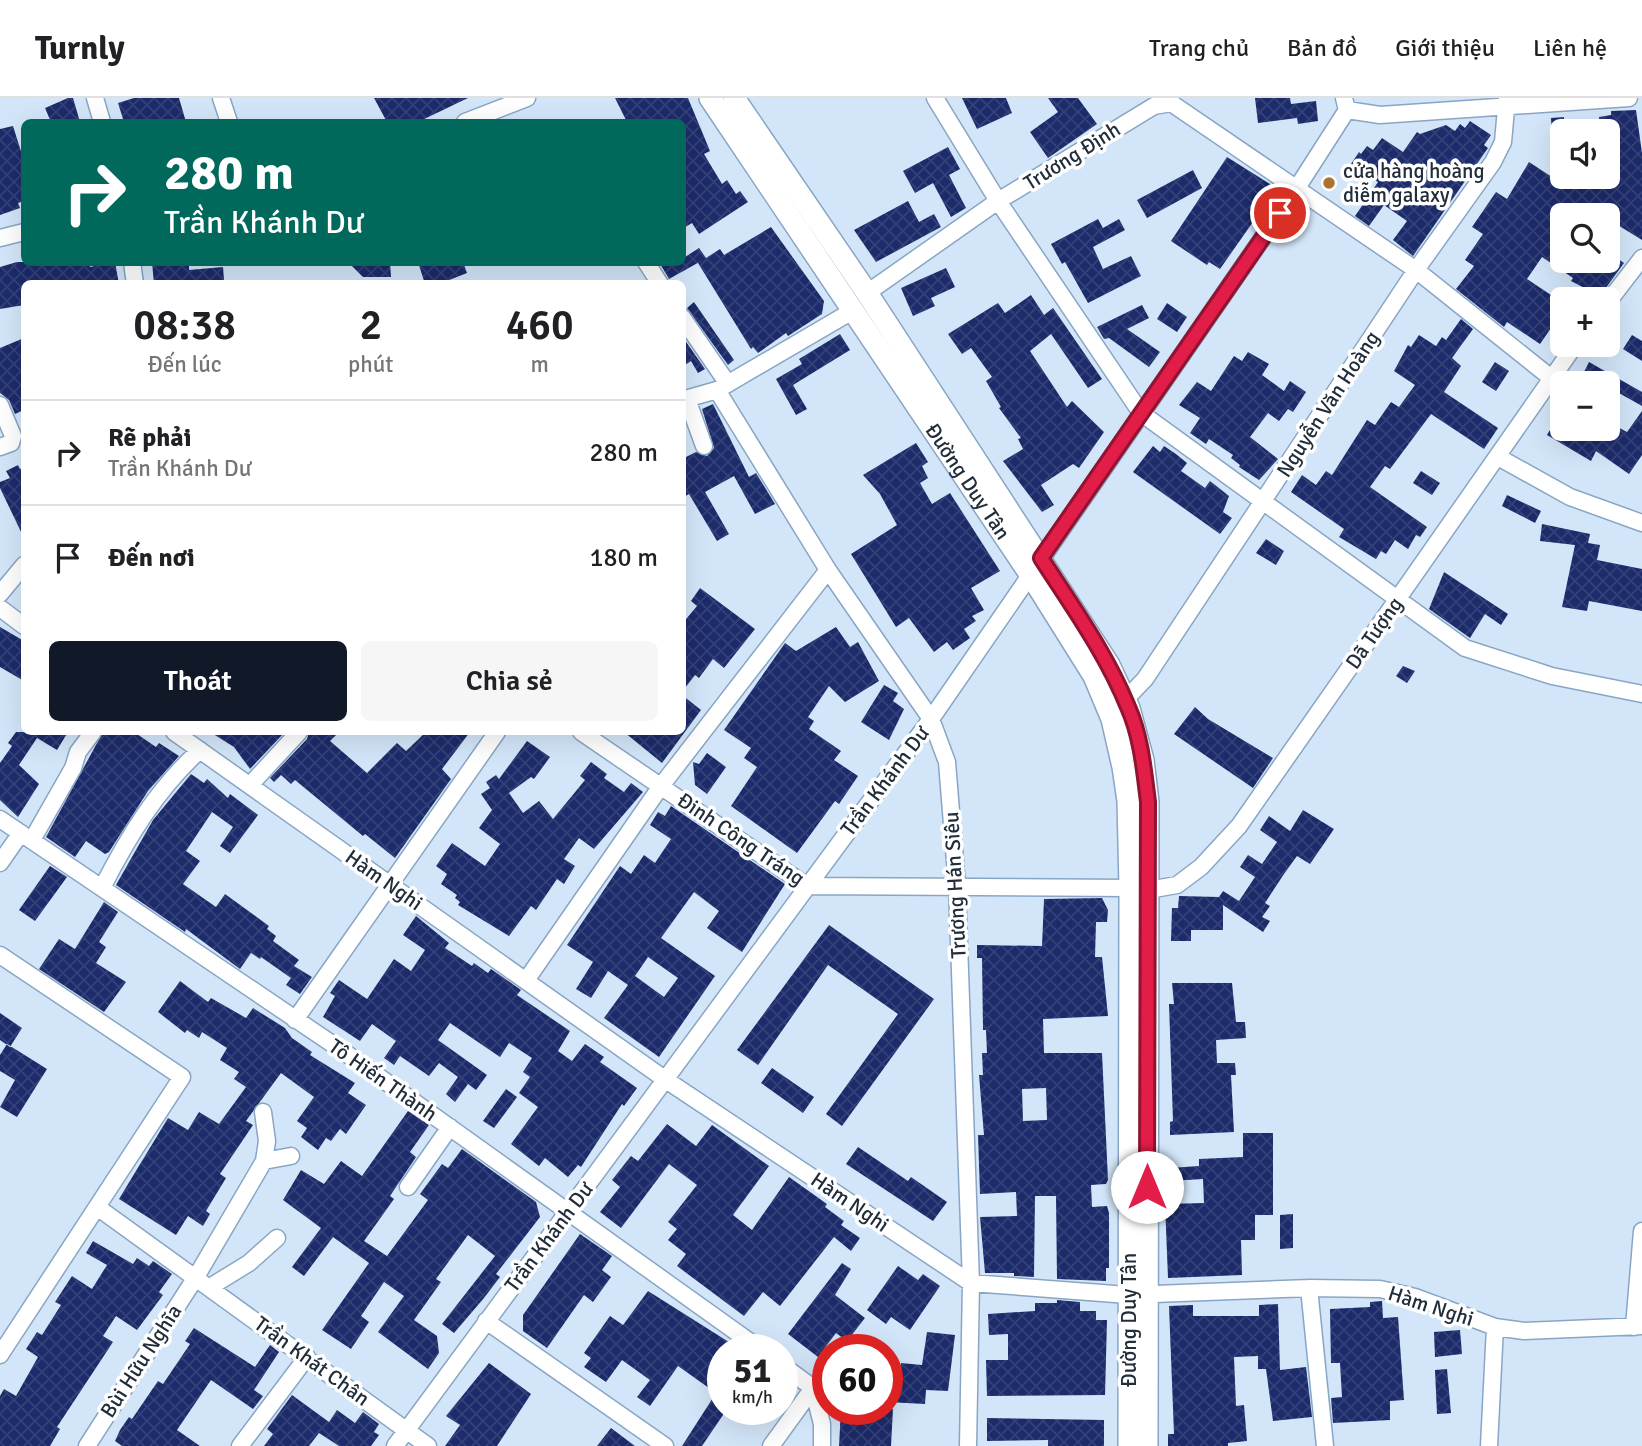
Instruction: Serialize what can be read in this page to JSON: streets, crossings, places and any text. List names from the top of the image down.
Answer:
{
  "streets": {
    "main road": ["Đường Duy Tân"],
    "street": [
      "Trương Định",
      "Nguyễn Văn Hoàng",
      "Dã Tượng",
      "Trần Khánh Dư",
      "Đinh Công Tráng",
      "Hàm Nghi",
      "Trương Hán Siêu",
      "Tô Hiến Thành",
      "Bùi Hữu Nghĩa",
      "Trần Khát Chân"
    ]
  },
  "crossings": [
    ["Trương Định", "Nguyễn Văn Hoàng"],
    ["Trương Định", "Đường Duy Tân"],
    ["Trương Định", "Dã Tượng"],
    ["Trương Định", "Trần Khánh Dư"],
    ["Nguyễn Văn Hoàng", "Đường Duy Tân"],
    ["Đường Duy Tân", "Dã Tượng"],
    ["Đường Duy Tân", "Trần Khánh Dư"],
    ["Đường Duy Tân", "Đinh Công Tráng"],
    ["Đường Duy Tân", "Hàm Nghi"],
    ["Dã Tượng", "Đinh Công Tráng"],
    ["Trần Khánh Dư", "Đinh Công Tráng"],
    ["Trần Khánh Dư", "Hàm Nghi"],
    ["Trần Khánh Dư", "Trương Hán Siêu"],
    ["Trần Khánh Dư", "Tô Hiến Thành"],
    ["Trần Khánh Dư", "Trần Khát Chân"],
    ["Đinh Công Tráng", "Trương Hán Siêu"],
    ["Hàm Nghi", "Trương Hán Siêu"],
    ["Bùi Hữu Nghĩa", "Trần Khát Chân"]
  ],
  "places": ["cửa hàng hoàng diễm galaxy"],
  "page": {
    "header": "Turnly",
    "nav": [
      "Trang chủ",
      "Bản đồ",
      "Giới thiệu",
      "Liên hệ"
    ],
    "map_buttons": ["+", "−"],
    "turn": ["280 m", "Trần Khánh Dư"],
    "eta": [
      "08:38",
      "Đến lúc",
      "2",
      "phút",
      "460",
      "m"
    ],
    "list": [
      {
        "name": "Rẽ phải",
        "note": "Trần Khánh Dư",
        "value": "280 m"
      },
      {
        "name": "Đến nơi",
        "value": "180 m"
      }
    ],
    "buttons": ["Thoát", "Chia sẻ"],
    "speed": "51 km/h",
    "limit": "60"
  }
}
